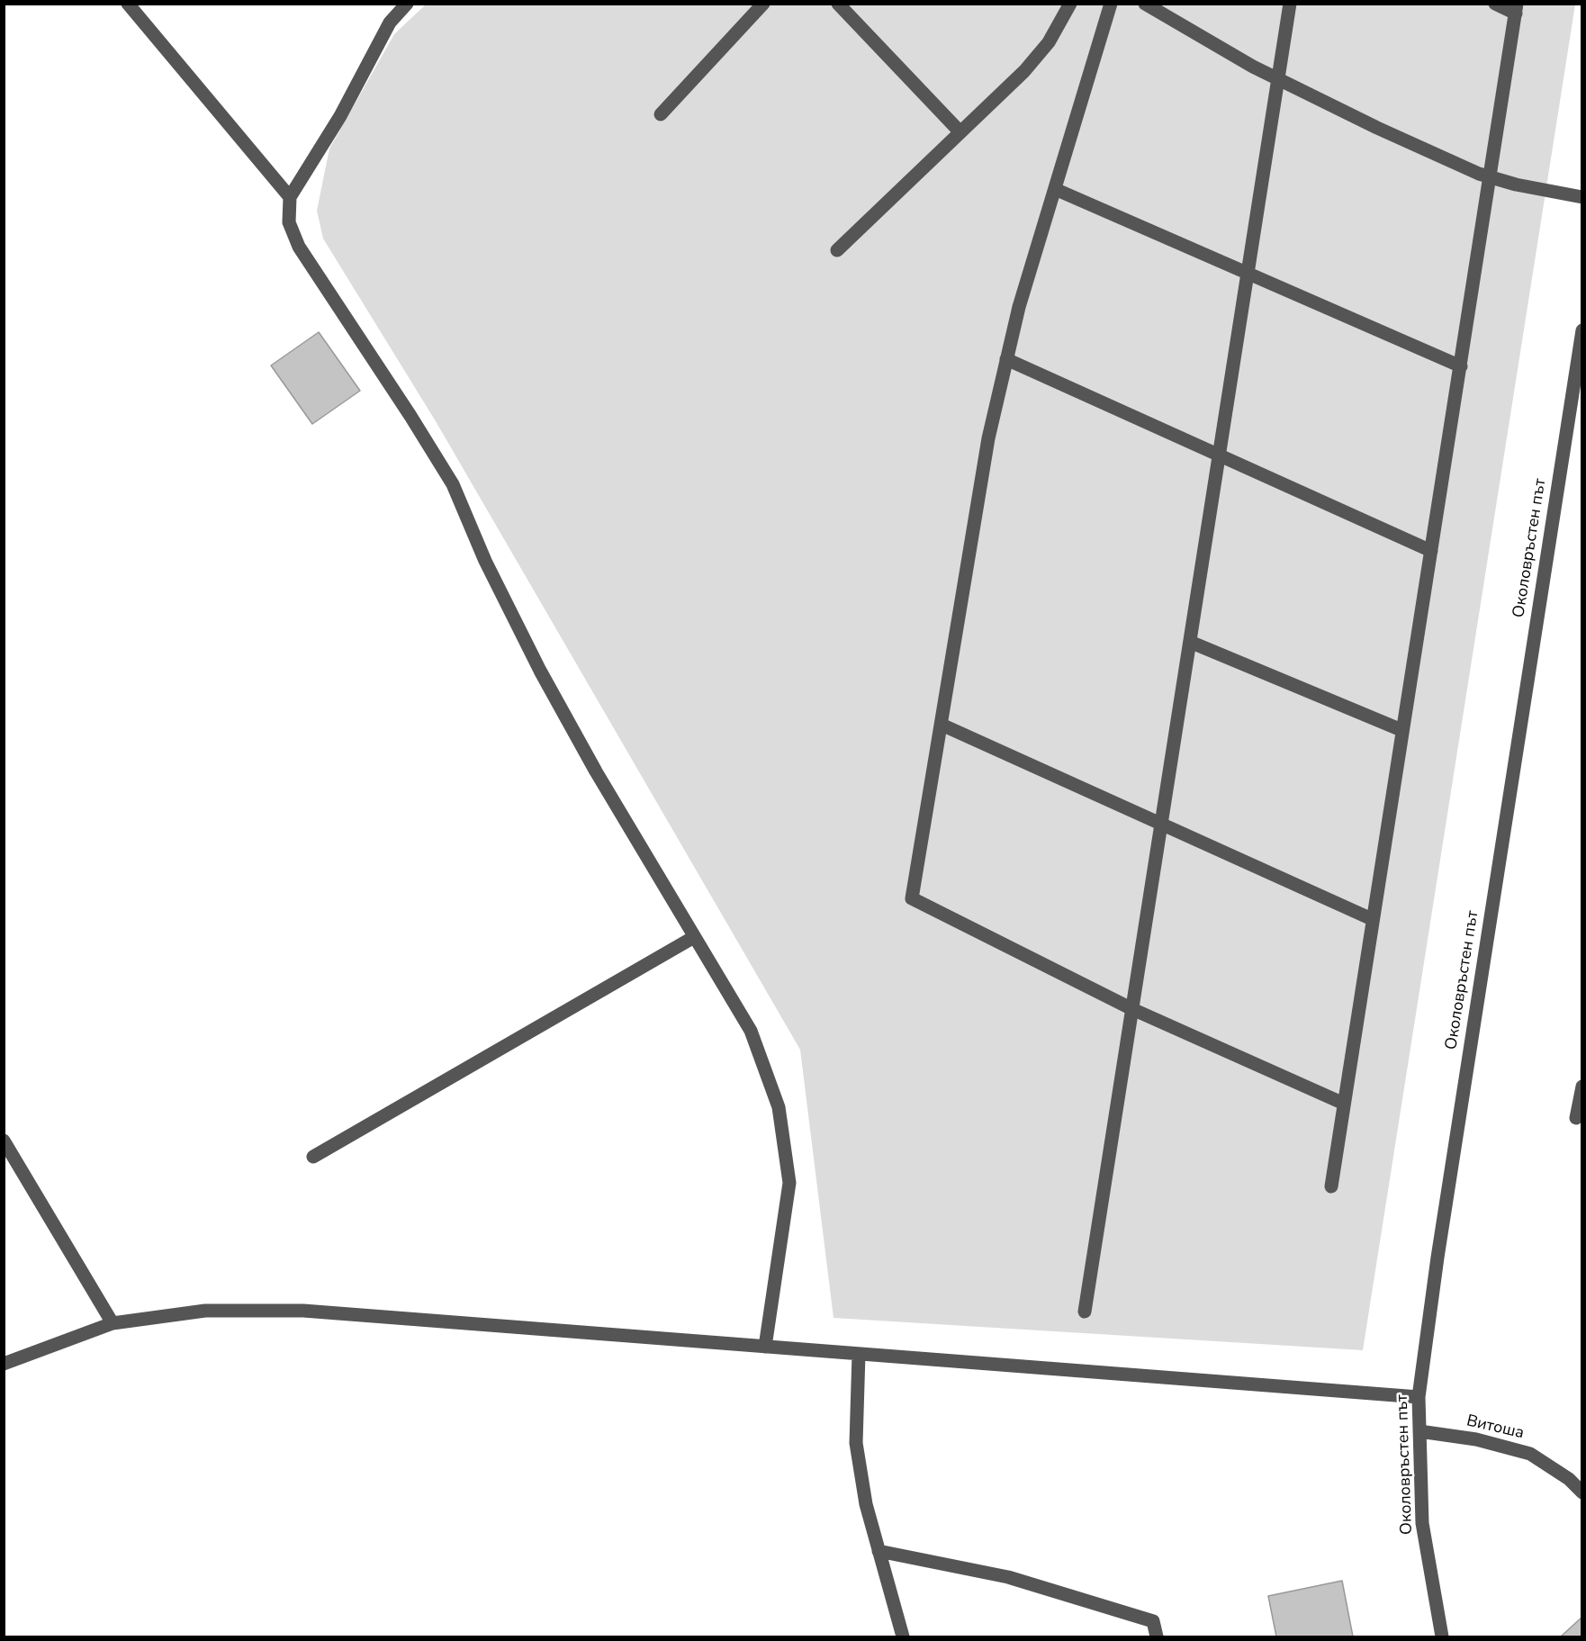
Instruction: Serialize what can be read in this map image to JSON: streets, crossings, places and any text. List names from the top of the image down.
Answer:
{
  "streets": {
    "street": ["Околовръстен път", "Витоша"]
  },
  "crossings": [
    ["Околовръстен път", "Витоша"]
  ]
}
